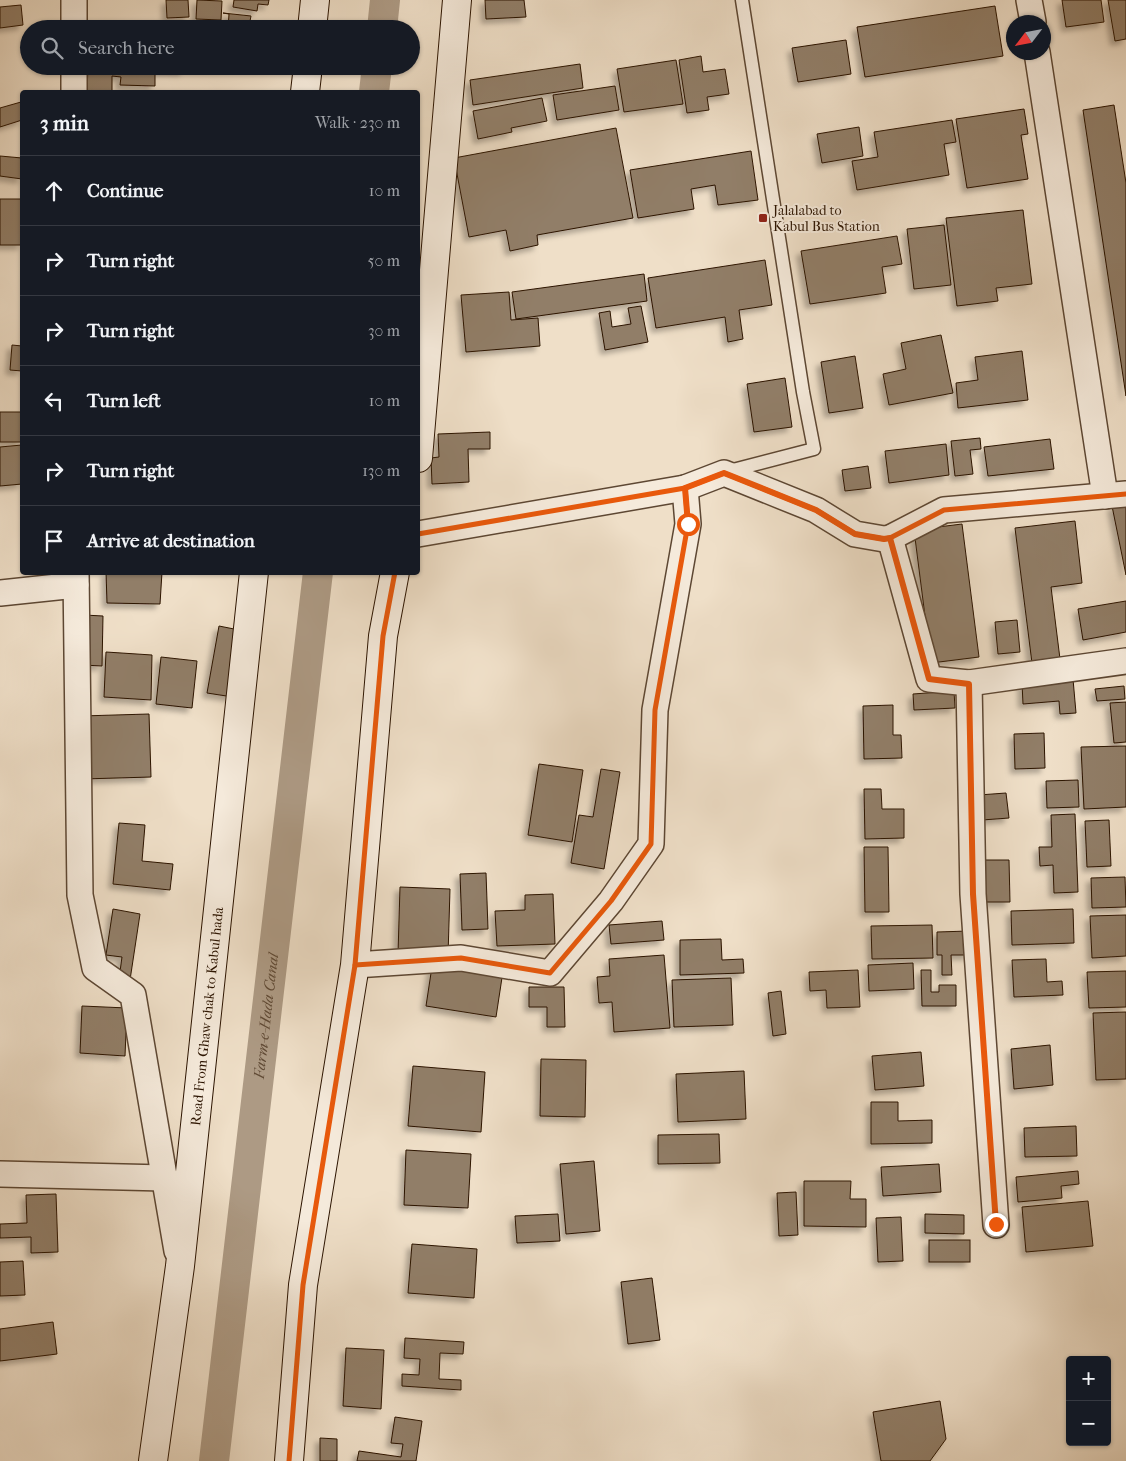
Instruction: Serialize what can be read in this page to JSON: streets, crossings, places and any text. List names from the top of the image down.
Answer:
{
  "streets": {
    "street": ["Road From Ghaw chak to Kabul hada"]
  },
  "water": ["Farm-e-Hada Canal"],
  "places": {
    "transit": ["Jalalabad to Kabul Bus Station"]
  },
  "north": "bottom left",
  "page": {
    "search": "Search here",
    "heading": ["3 min", "Walk · 230 m"],
    "list": [
      ["Continue", "10 m"],
      ["Turn right", "50 m"],
      ["Turn right", "30 m"],
      ["Turn left", "10 m"],
      ["Turn right", "130 m"],
      "Arrive at destination"
    ],
    "map_buttons": ["+", "−"]
  }
}
